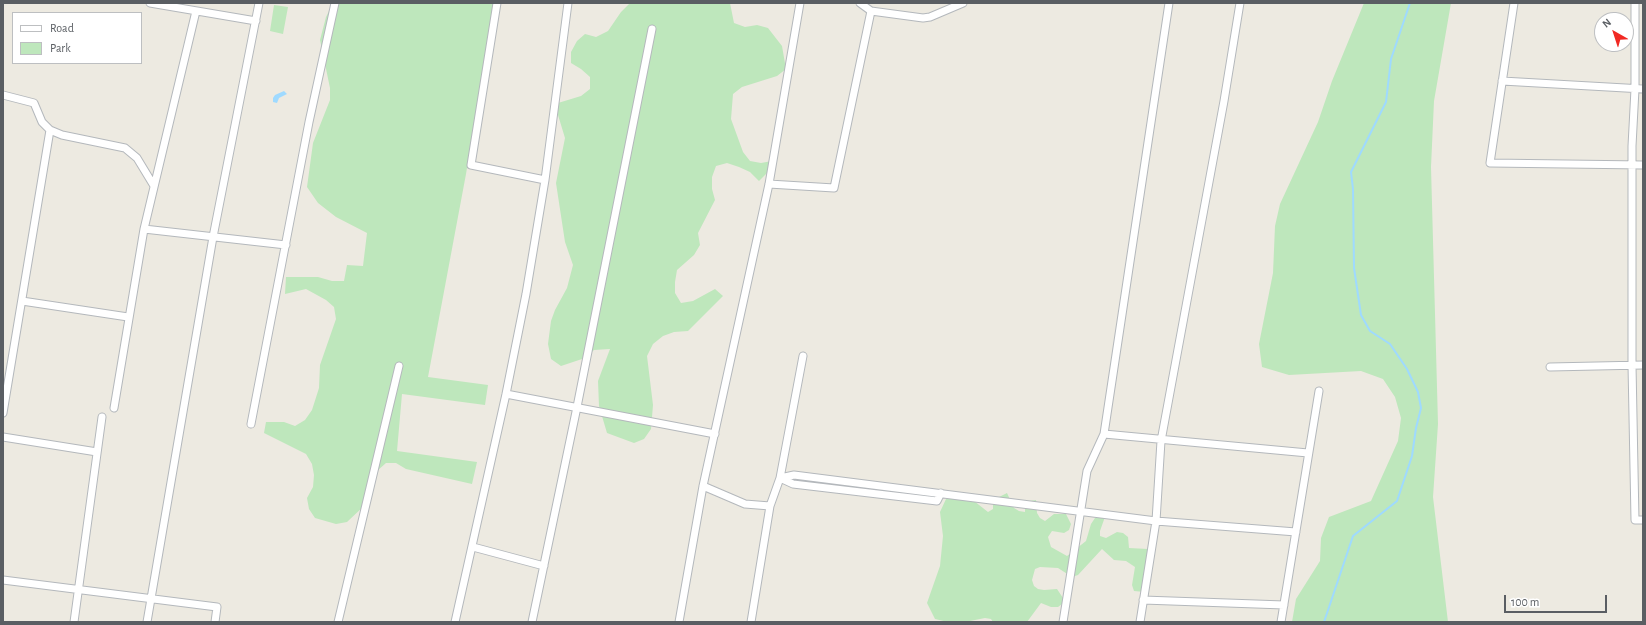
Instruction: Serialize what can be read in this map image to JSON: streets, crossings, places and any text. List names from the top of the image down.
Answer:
{
  "legend": ["Road", "Park"],
  "scale_bar": "100 m",
  "north": "top left"
}
